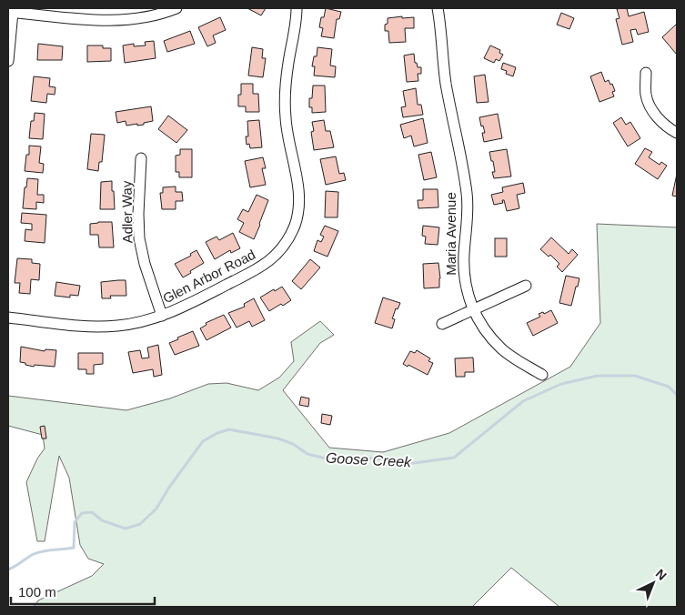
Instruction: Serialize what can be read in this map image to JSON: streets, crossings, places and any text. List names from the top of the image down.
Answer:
{
  "streets": {
    "street": ["Adler Way", "Maria Avenue", "Glen Arbor Road"]
  },
  "crossings": [
    ["Adler Way", "Glen Arbor Road"]
  ],
  "water": ["Goose Creek"],
  "scale_bar": "100 m",
  "north": "top right"
}
